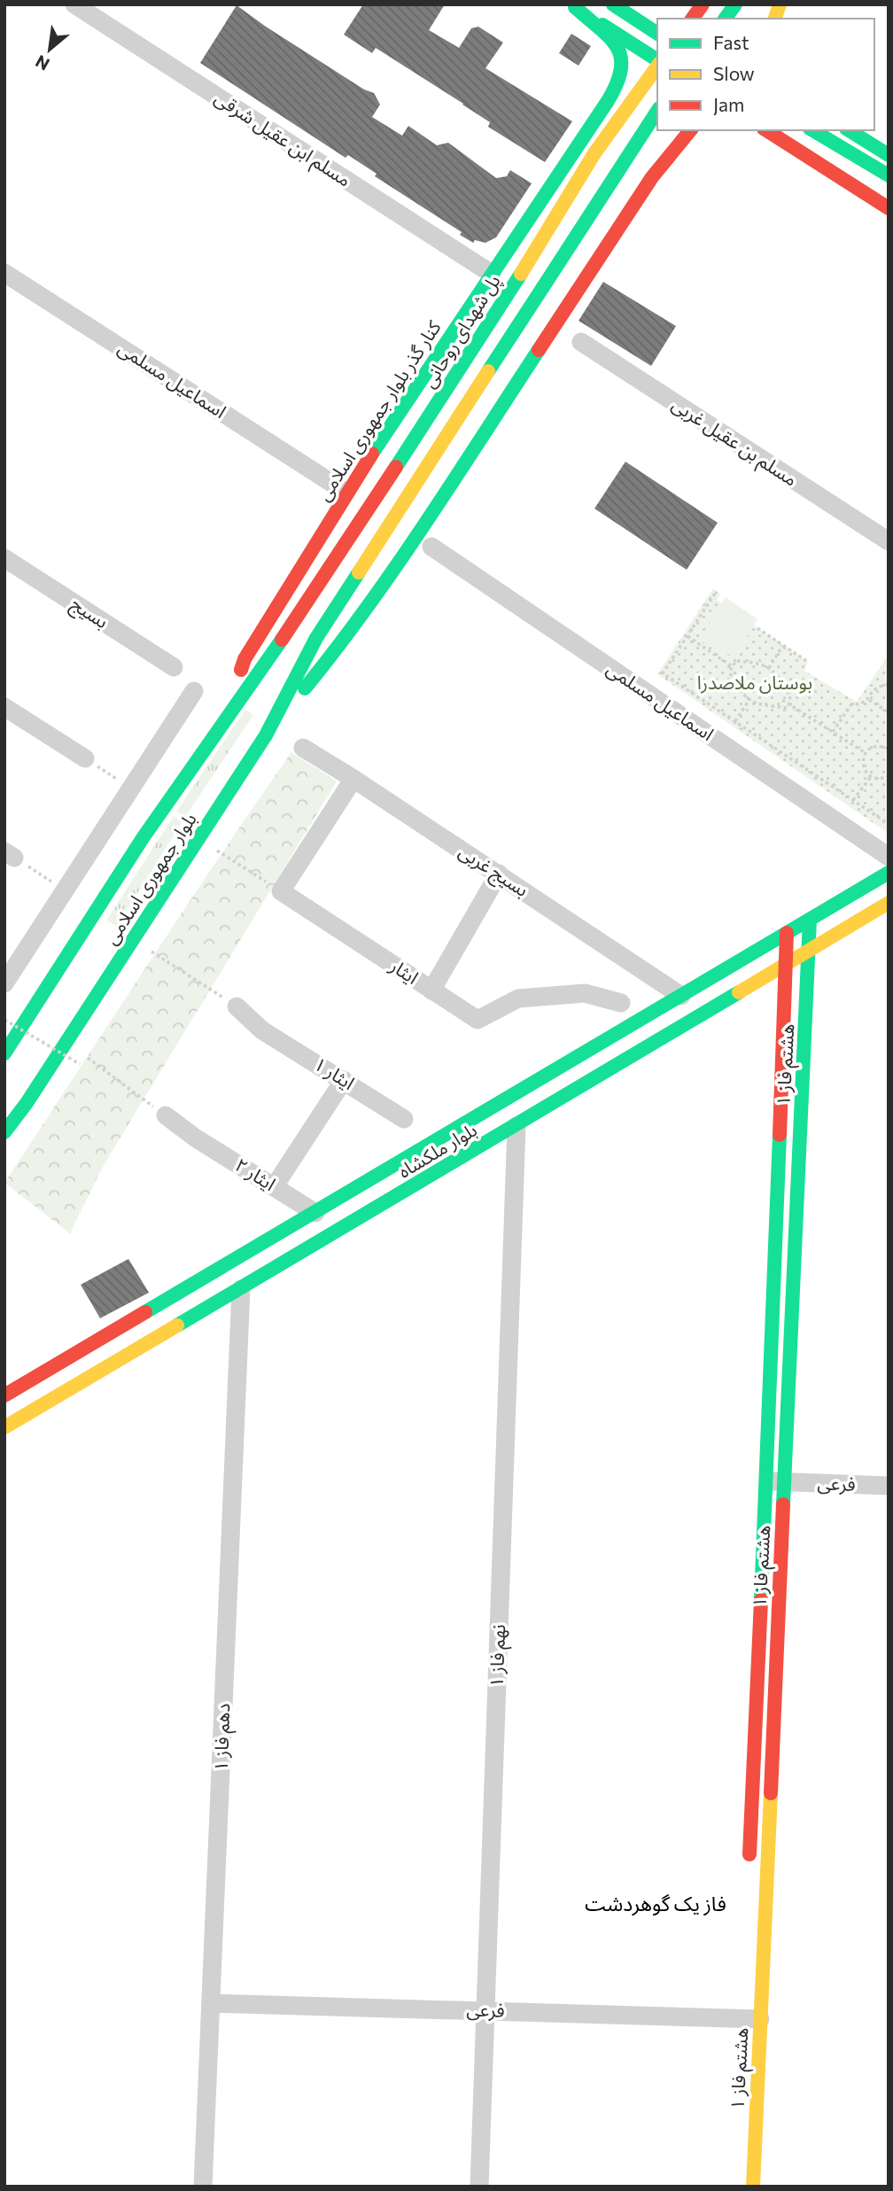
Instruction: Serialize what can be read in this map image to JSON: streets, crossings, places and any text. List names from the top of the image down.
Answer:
{
  "streets": {
    "main road": [
      "پل شهدای روحانی",
      "کنار گذر بلوار جمهوری اسلامی",
      "بلوار جمهوری اسلامی",
      "هشتم فاز ۱",
      "بلوار ملکشاه"
    ],
    "street": [
      "مسلم ابن عقیل شرقی",
      "اسماعیل مسلمی",
      "مسلم بن عقیل غربی",
      "بسیج",
      "بسیج غربی",
      "ایثار",
      "ایثار ۱",
      "ایثار ۲",
      "فرعی",
      "نهم فاز ۱",
      "دهم فاز ۱"
    ]
  },
  "crossings": [
    ["مسلم ابن عقیل شرقی", "کنار گذر بلوار جمهوری اسلامی"],
    ["پل شهدای روحانی", "بلوار جمهوری اسلامی"],
    ["کنار گذر بلوار جمهوری اسلامی", "بلوار جمهوری اسلامی"],
    ["بسیج غربی", "بلوار ملکشاه"],
    ["هشتم فاز ۱", "بلوار ملکشاه"],
    ["هشتم فاز ۱", "فرعی"],
    ["بلوار ملکشاه", "ایثار ۲"],
    ["بلوار ملکشاه", "نهم فاز ۱"],
    ["بلوار ملکشاه", "دهم فاز ۱"],
    ["فرعی", "نهم فاز ۱"],
    ["فرعی", "دهم فاز ۱"]
  ],
  "districts": ["فاز یک گوهردشت"],
  "parks": ["بوستان ملاصدرا"],
  "legend": ["Fast", "Slow", "Jam"],
  "north": "bottom left"
}
